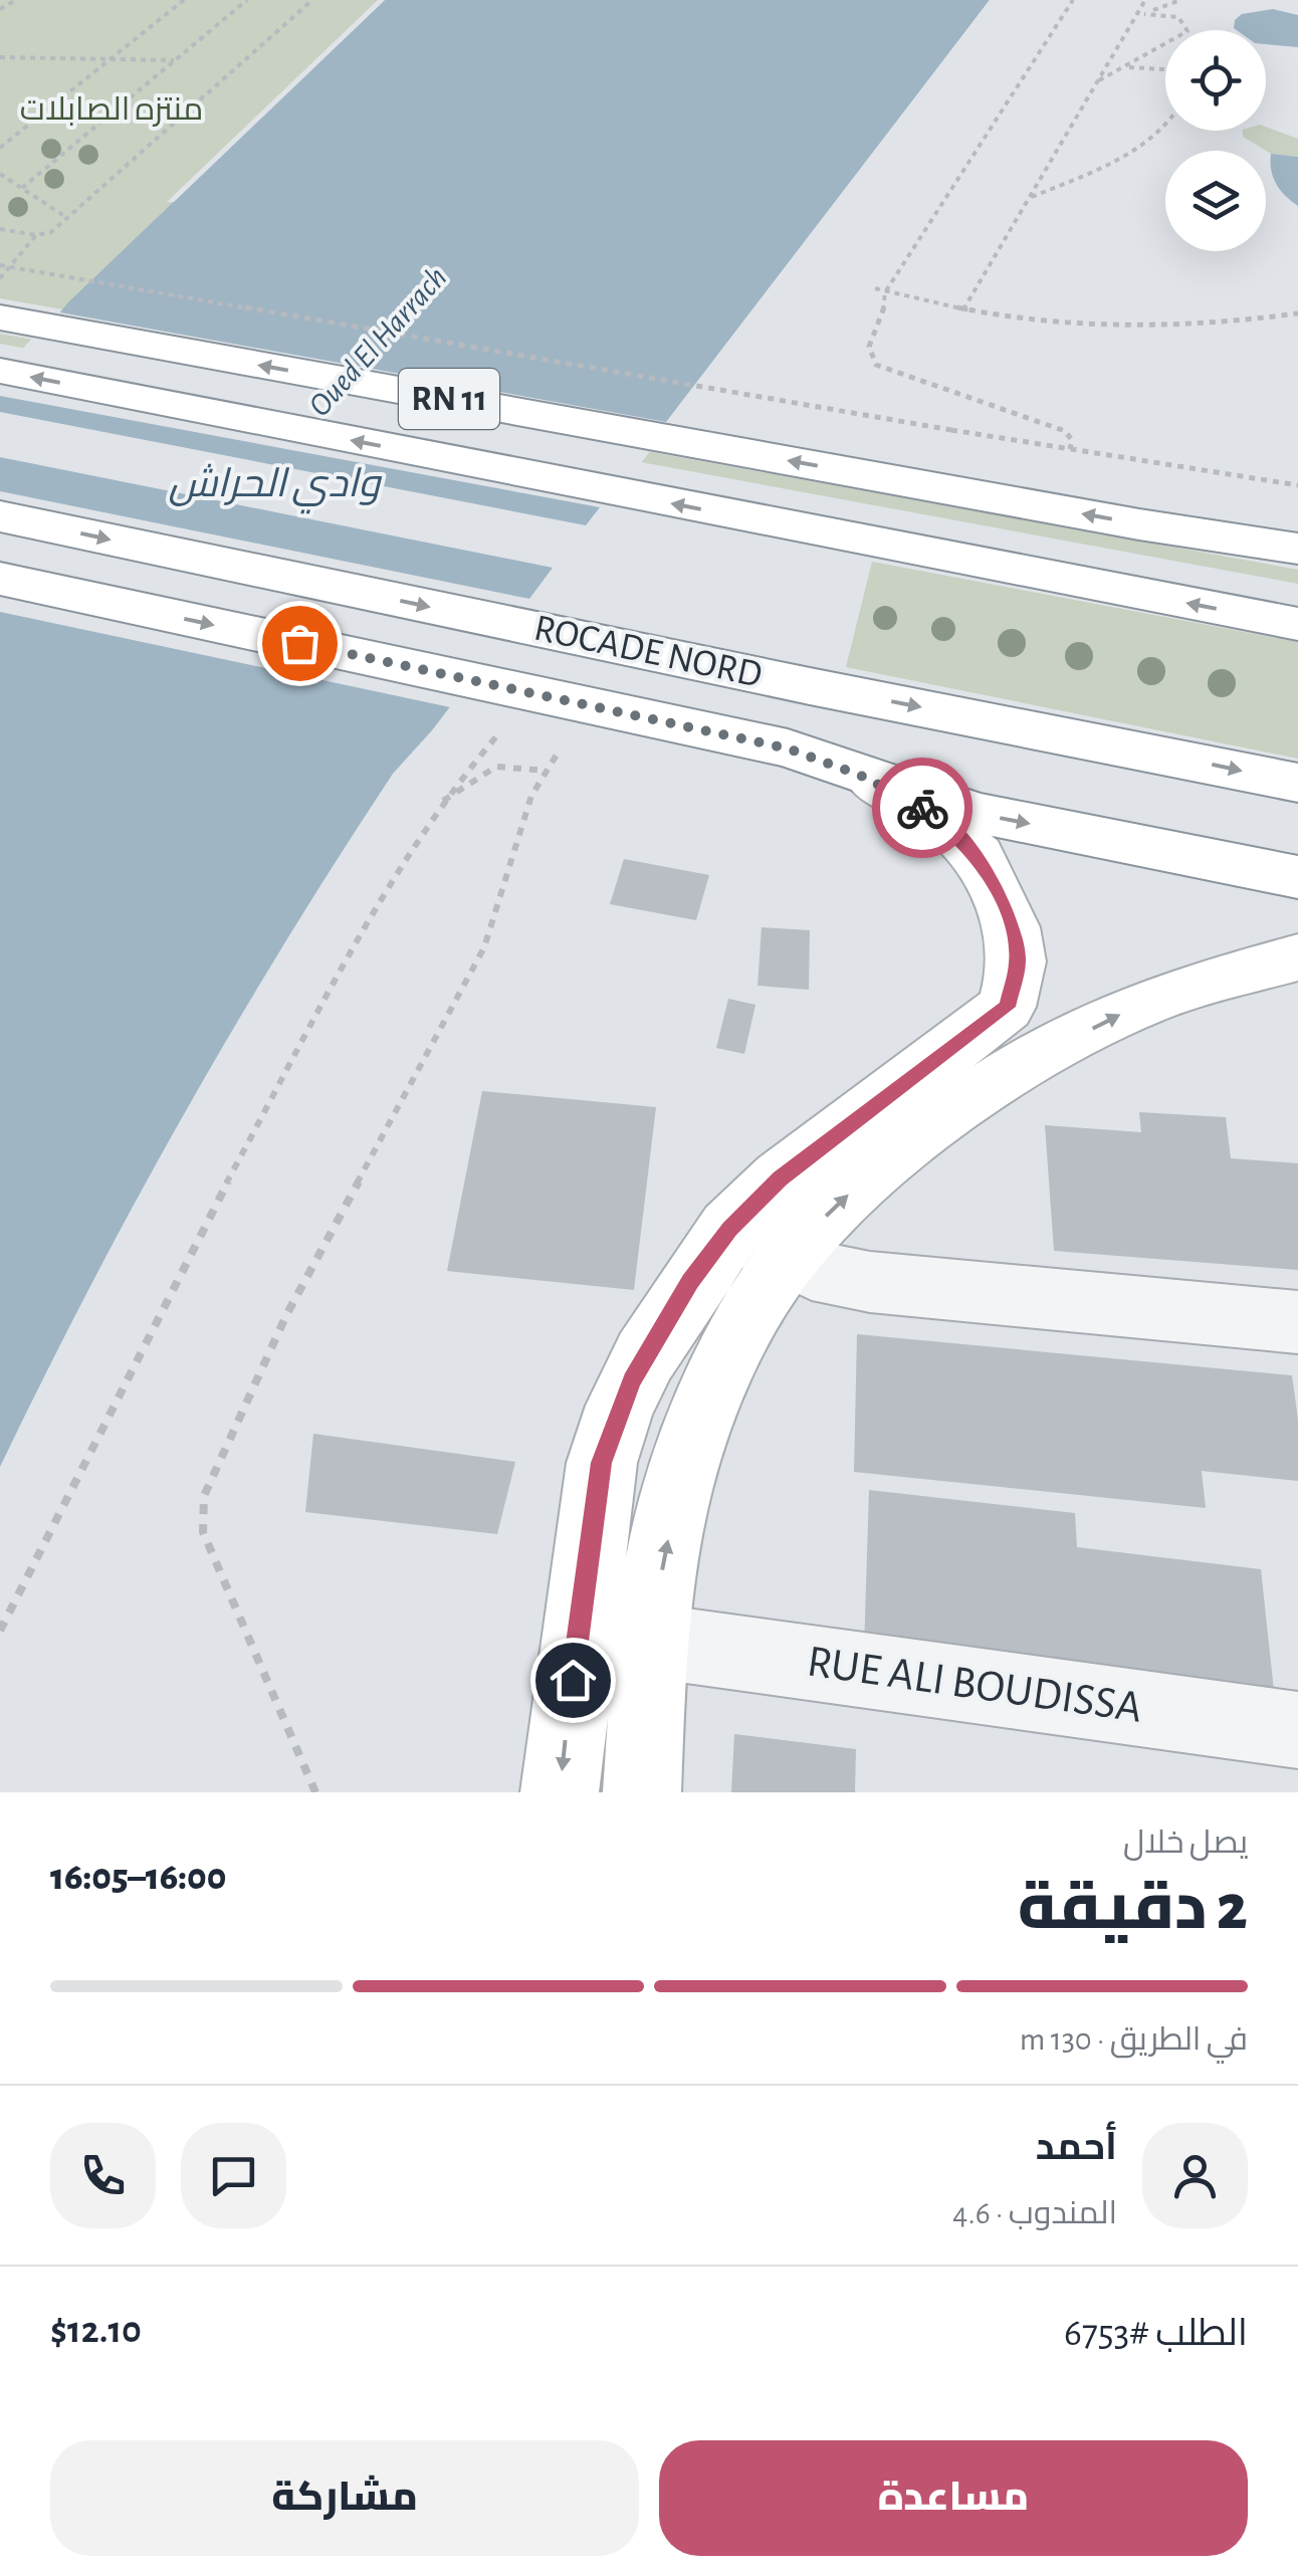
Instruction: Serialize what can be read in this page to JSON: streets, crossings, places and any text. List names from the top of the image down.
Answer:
{
  "streets": {
    "main road": ["RN 11", "ROCADE NORD"],
    "street": ["RUE ALI BOUDISSA"]
  },
  "water": ["Oued El Harrach", "وادي الحراش"],
  "parks": ["منتزه الصابلات"],
  "page": {
    "heading": ["2 دقيقة", "يصل خلال", "16:00–16:05"],
    "panel": [
      "أحمد",
      "المندوب · 4.6",
      "الطلب #6753",
      "$12.10"
    ],
    "bar": "في الطريق · 130 m",
    "buttons": ["مساعدة", "مشاركة"]
  }
}
